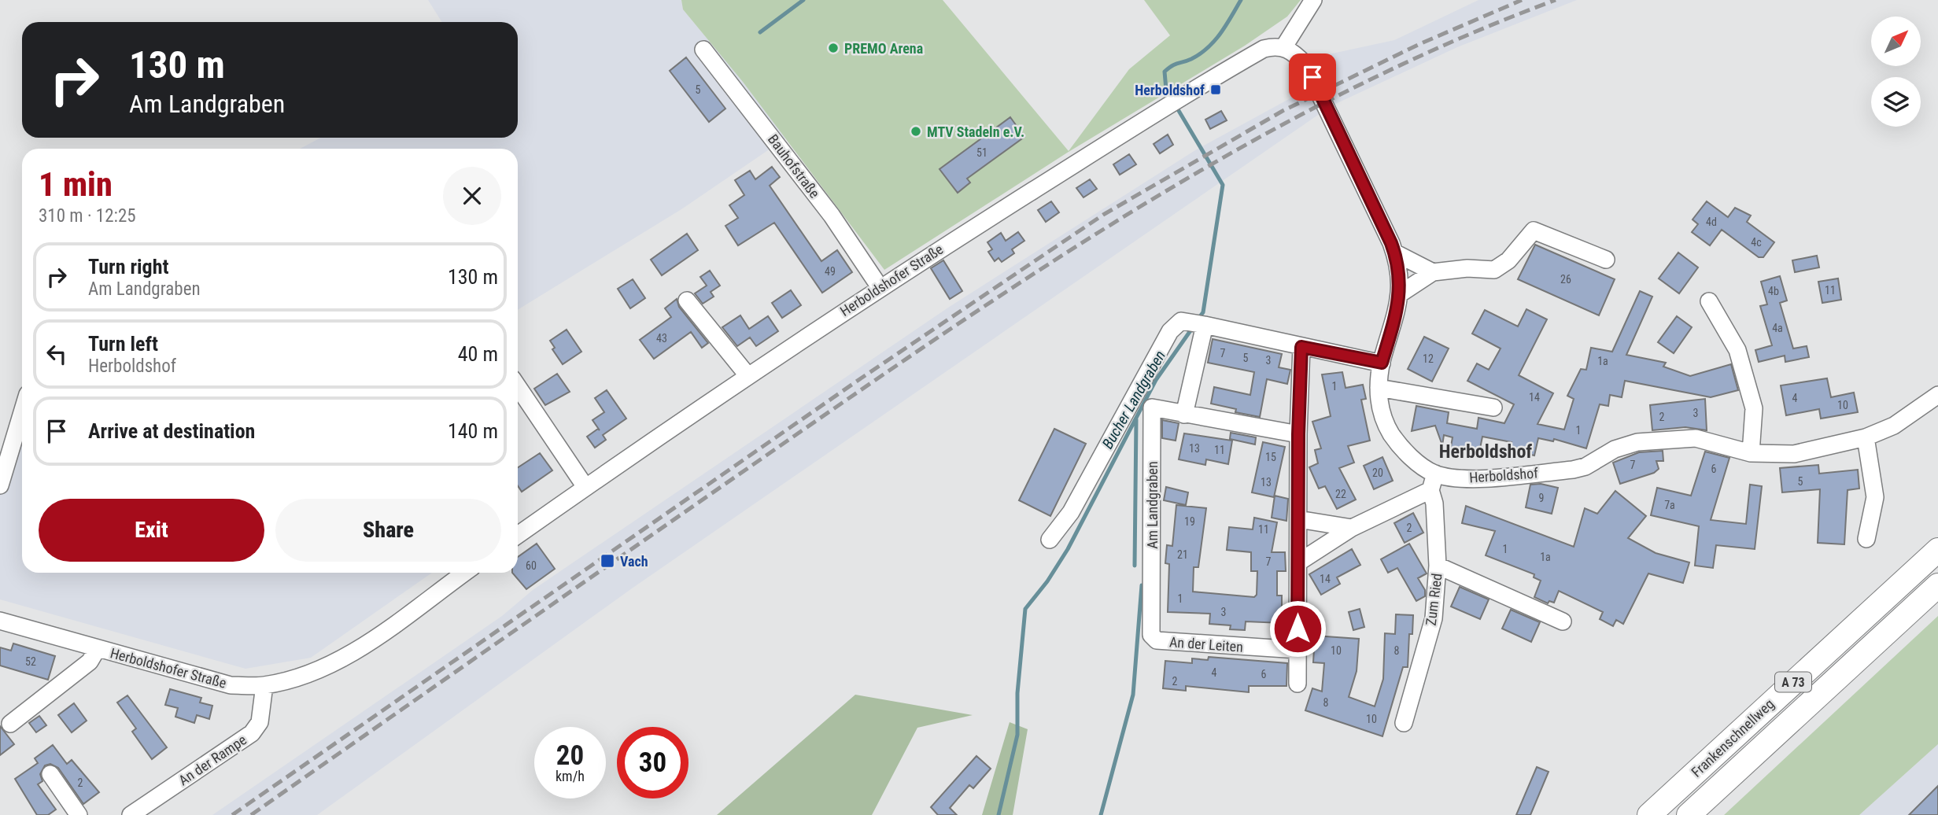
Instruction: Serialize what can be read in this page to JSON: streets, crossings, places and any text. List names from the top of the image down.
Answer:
{
  "streets": {
    "highway": ["A 73", "Frankenschnellweg"],
    "street": [
      "Bauhofstraße",
      "Herboldshofer Straße",
      "Herboldshof",
      "Am Landgraben",
      "Zum Ried",
      "An der Leiten",
      "An der Rampe"
    ]
  },
  "crossings": [
    ["Bauhofstraße", "Herboldshofer Straße"],
    ["Herboldshofer Straße", "Herboldshof"],
    ["Herboldshofer Straße", "An der Rampe"],
    ["Herboldshof", "Zum Ried"],
    ["Am Landgraben", "An der Leiten"]
  ],
  "districts": ["Herboldshof"],
  "water": ["Bucher Landgraben"],
  "places": {
    "other": ["PREMO Arena", "MTV Stadeln e.V."],
    "transit": ["Herboldshof", "Vach"]
  },
  "house_numbers": [
    "5",
    "51",
    "4d",
    "4c",
    "49",
    "26",
    "11",
    "4b",
    "4a",
    "43",
    "7",
    "5",
    "12",
    "3",
    "1a",
    "1",
    "14",
    "4",
    "10",
    "3",
    "2",
    "1",
    "13",
    "11",
    "15",
    "7",
    "6",
    "20",
    "5",
    "13",
    "22",
    "9",
    "7a",
    "19",
    "2",
    "11",
    "1",
    "21",
    "1a",
    "7",
    "60",
    "14",
    "1",
    "3",
    "10",
    "8",
    "52",
    "4",
    "6",
    "2",
    "8",
    "10",
    "2"
  ],
  "north": "top right",
  "page": {
    "turn": ["130 m", "Am Landgraben"],
    "heading": ["1 min", "310 m · 12:25"],
    "list": [
      {
        "name": "Turn right",
        "note": "Am Landgraben",
        "value": "130 m"
      },
      {
        "name": "Turn left",
        "note": "Herboldshof",
        "value": "40 m"
      },
      {
        "name": "Arrive at destination",
        "value": "140 m"
      }
    ],
    "buttons": ["Exit", "Share"],
    "speed": "20 km/h",
    "limit": "30"
  }
}
